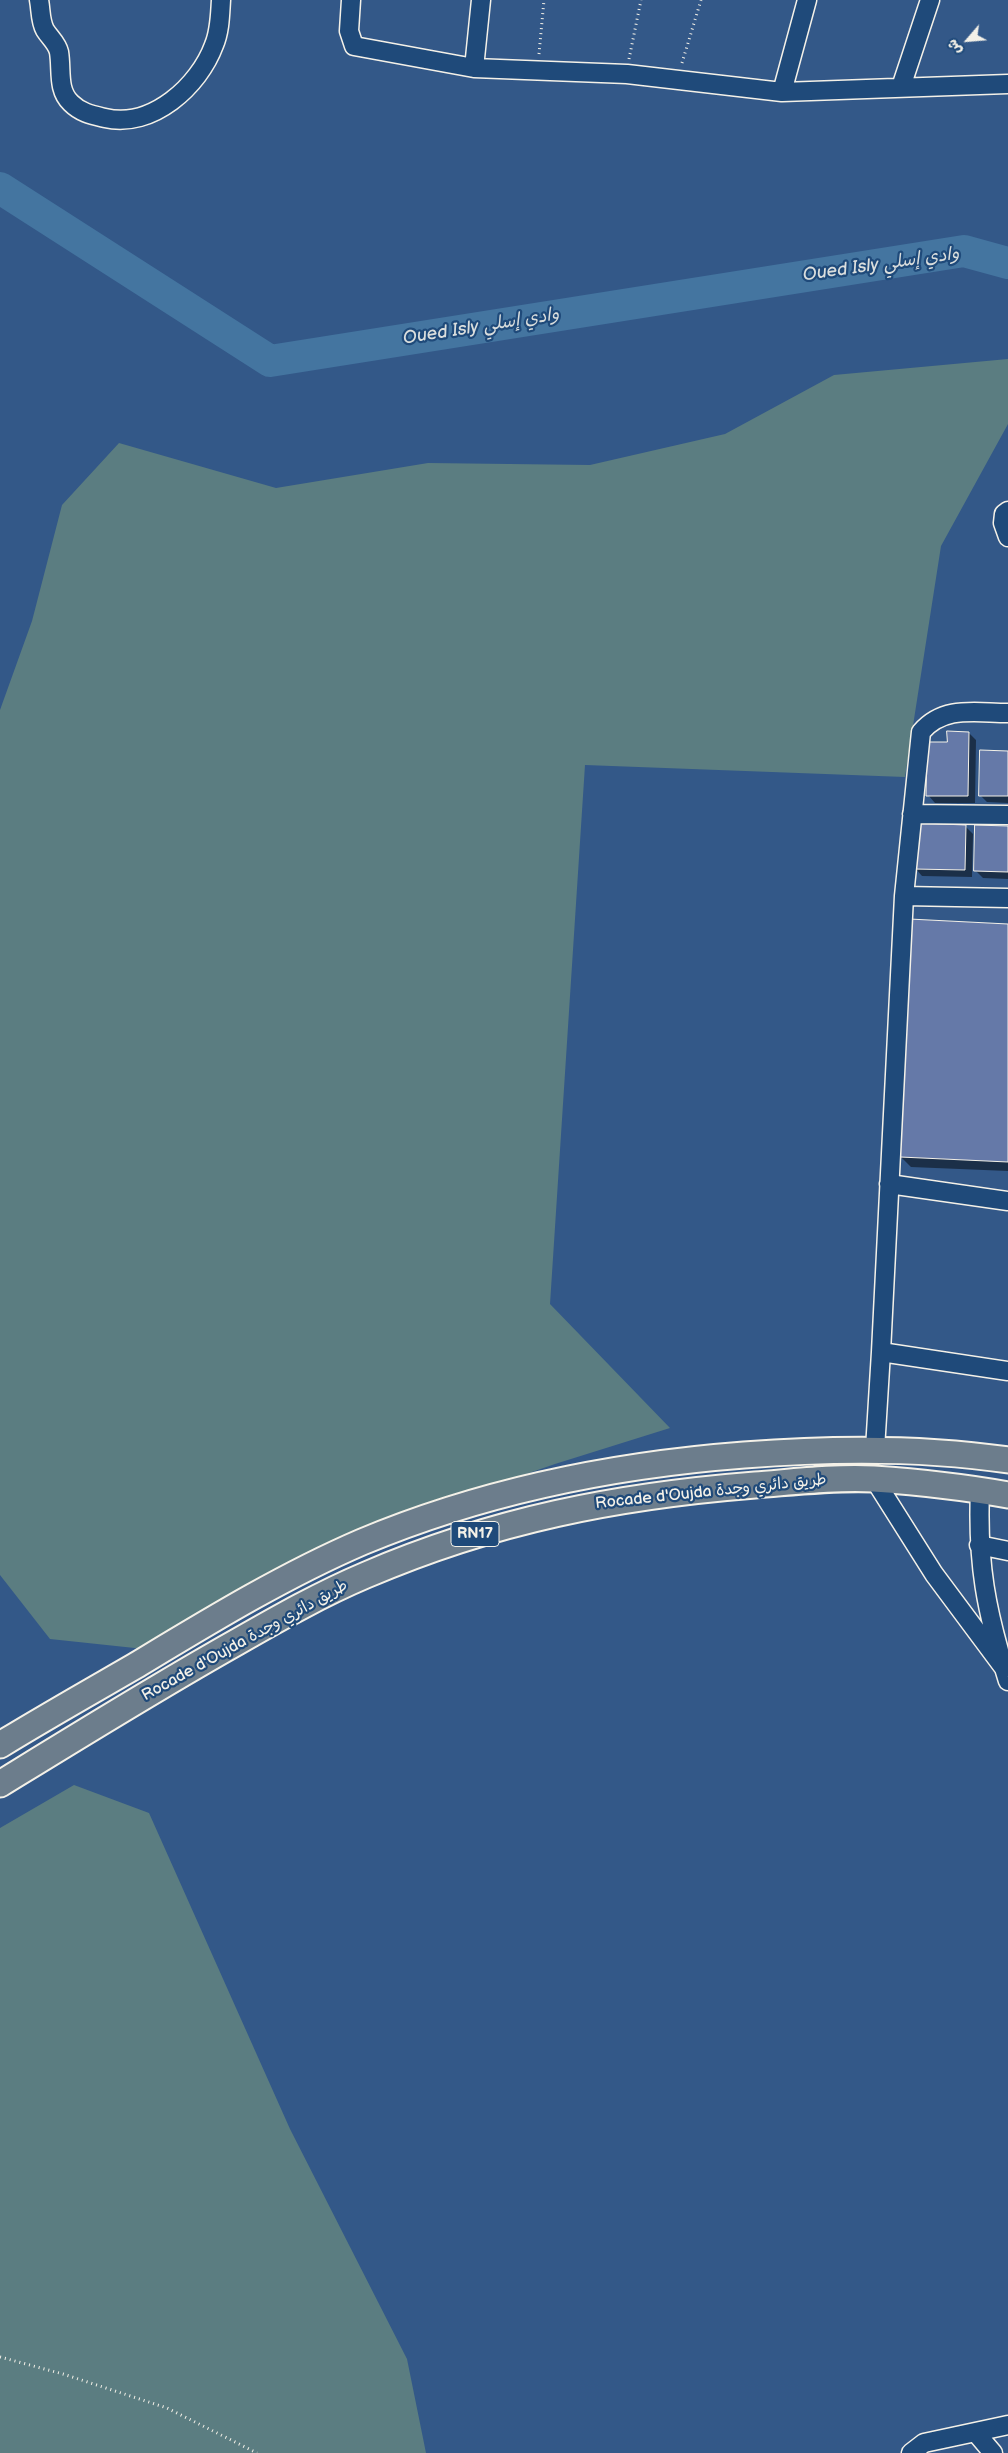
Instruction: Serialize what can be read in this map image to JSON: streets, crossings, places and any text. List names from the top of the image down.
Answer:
{
  "streets": {
    "highway": ["Rocade d'Oujda طريق دائري وجدة", "RN17"]
  },
  "water": ["Oued Isly وادي إسلي"],
  "north": "bottom left"
}
